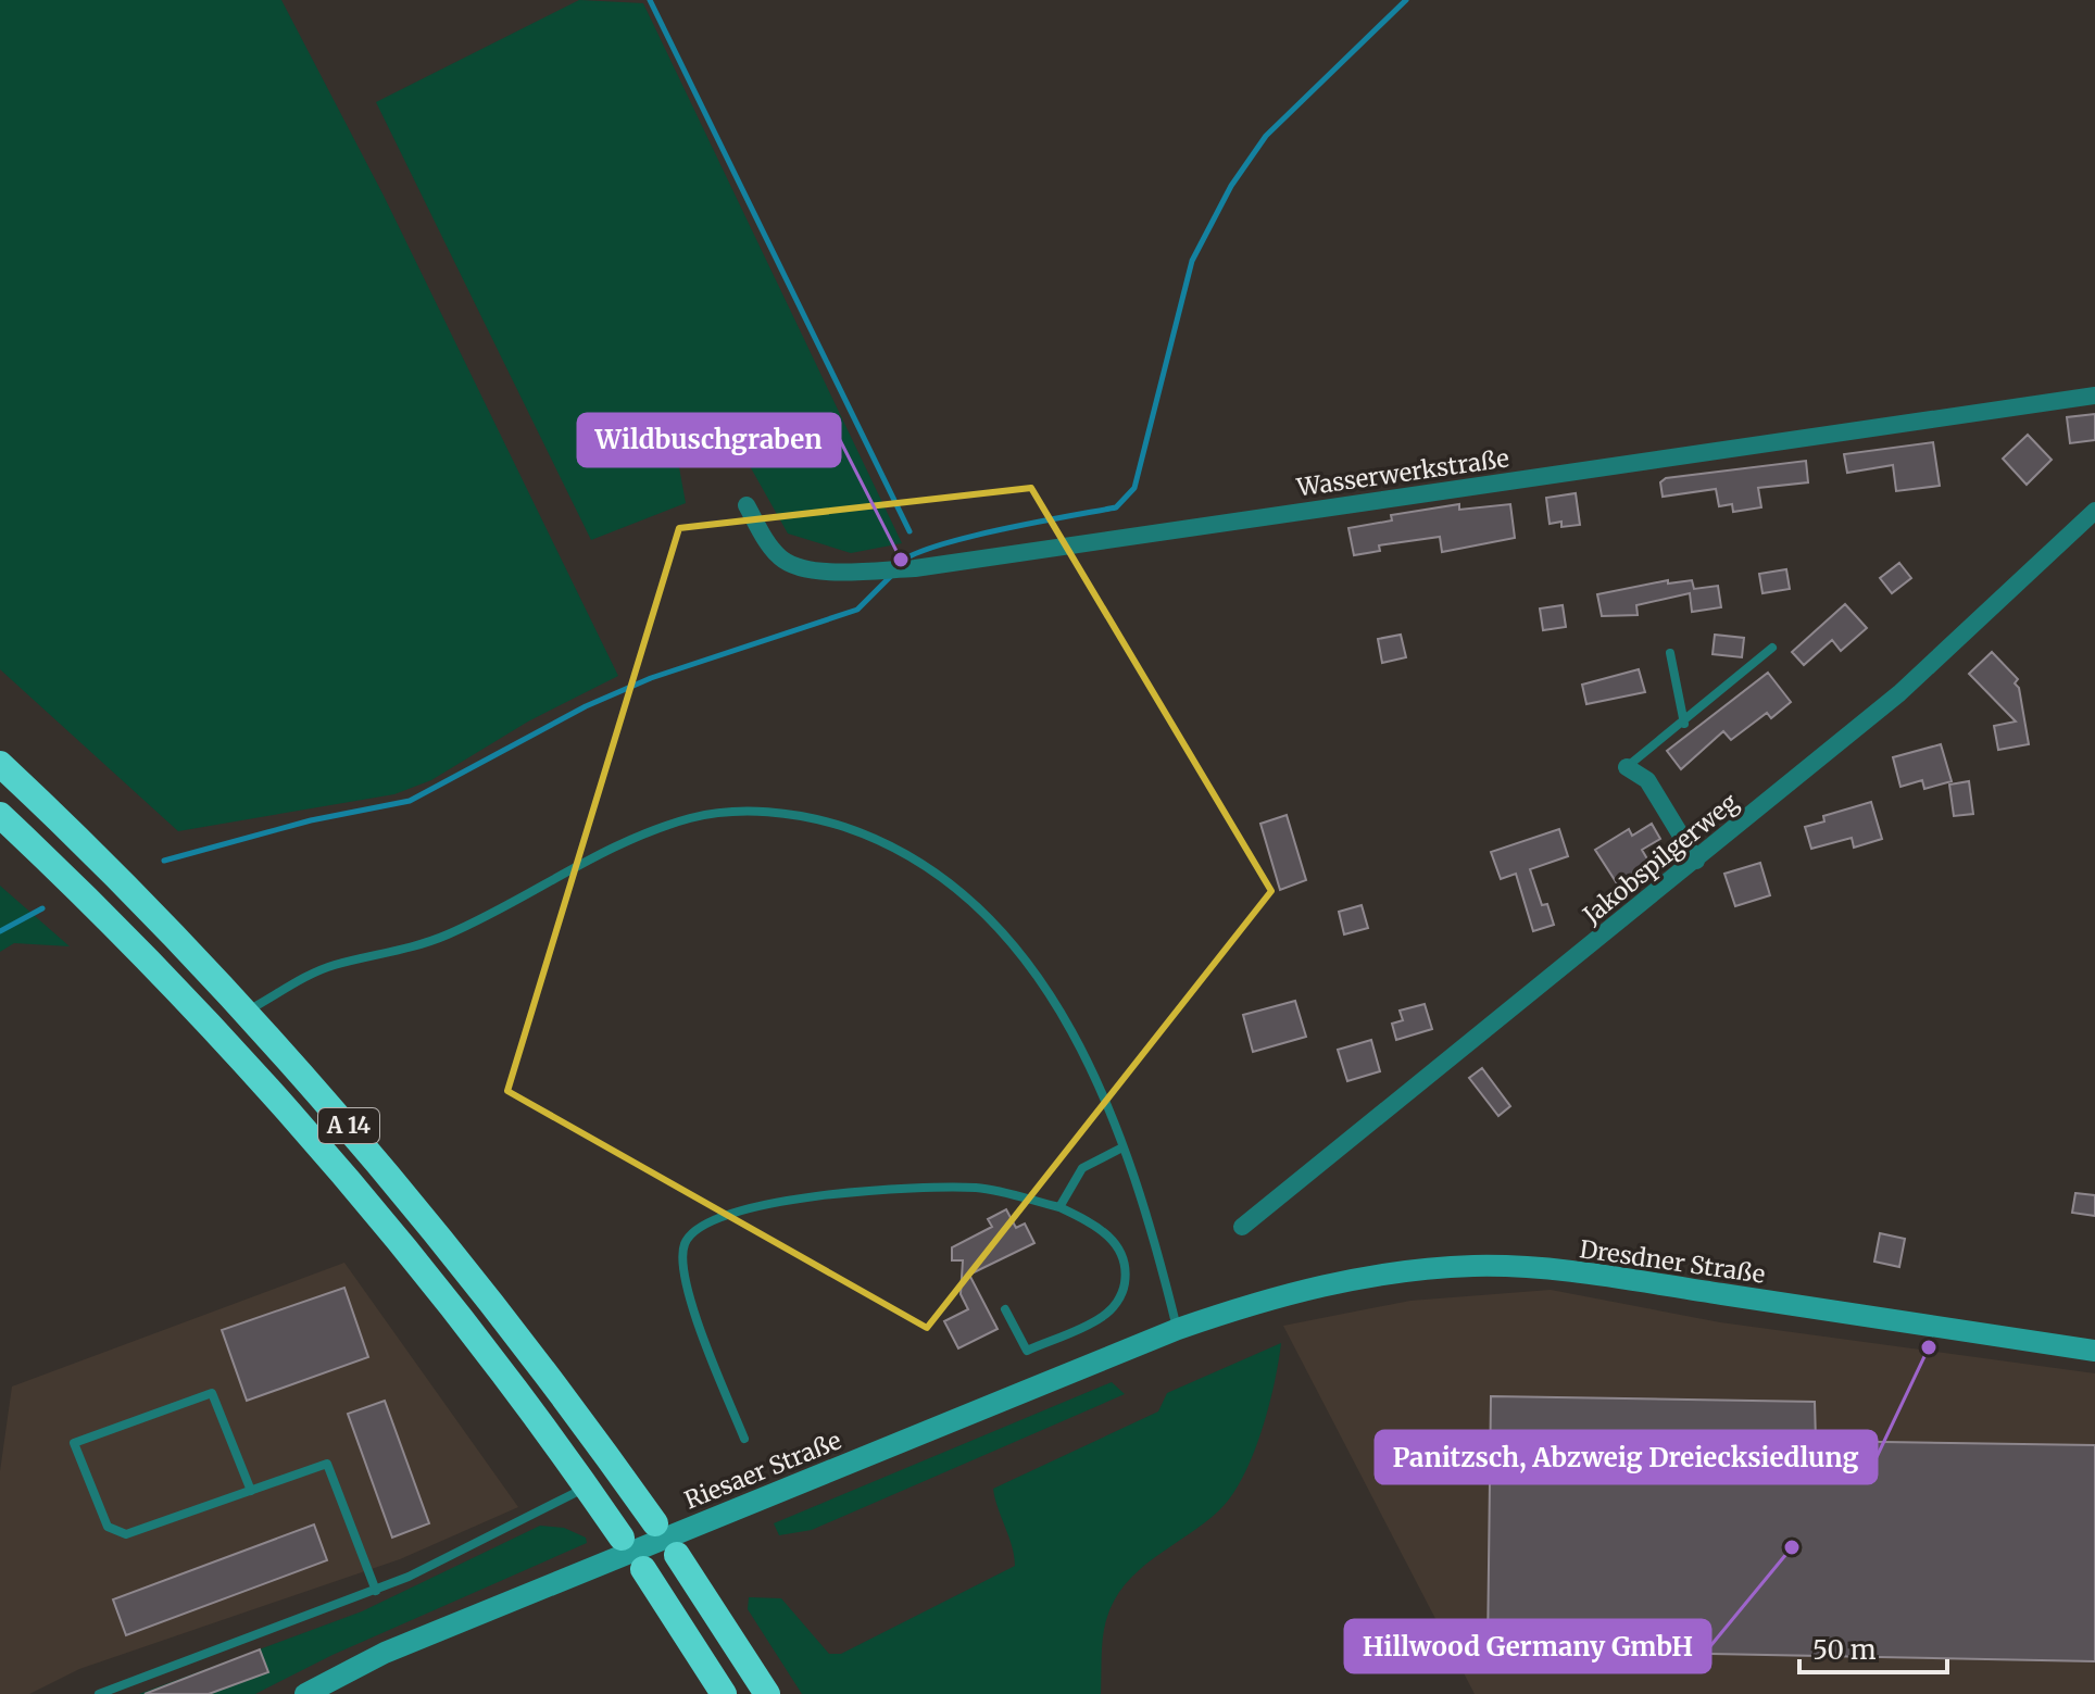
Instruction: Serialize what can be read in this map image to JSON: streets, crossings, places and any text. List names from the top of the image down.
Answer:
{
  "streets": {
    "highway": ["A 14"],
    "main road": ["Dresdner Straße", "Riesaer Straße"],
    "street": ["Wasserwerkstraße", "Jakobspilgerweg"]
  },
  "crossings": [
    ["Dresdner Straße", "Riesaer Straße"]
  ],
  "places": ["Wildbuschgraben", "Panitzsch, Abzweig Dreiecksiedlung", "Hillwood Germany GmbH"],
  "scale_bar": "50 m"
}
